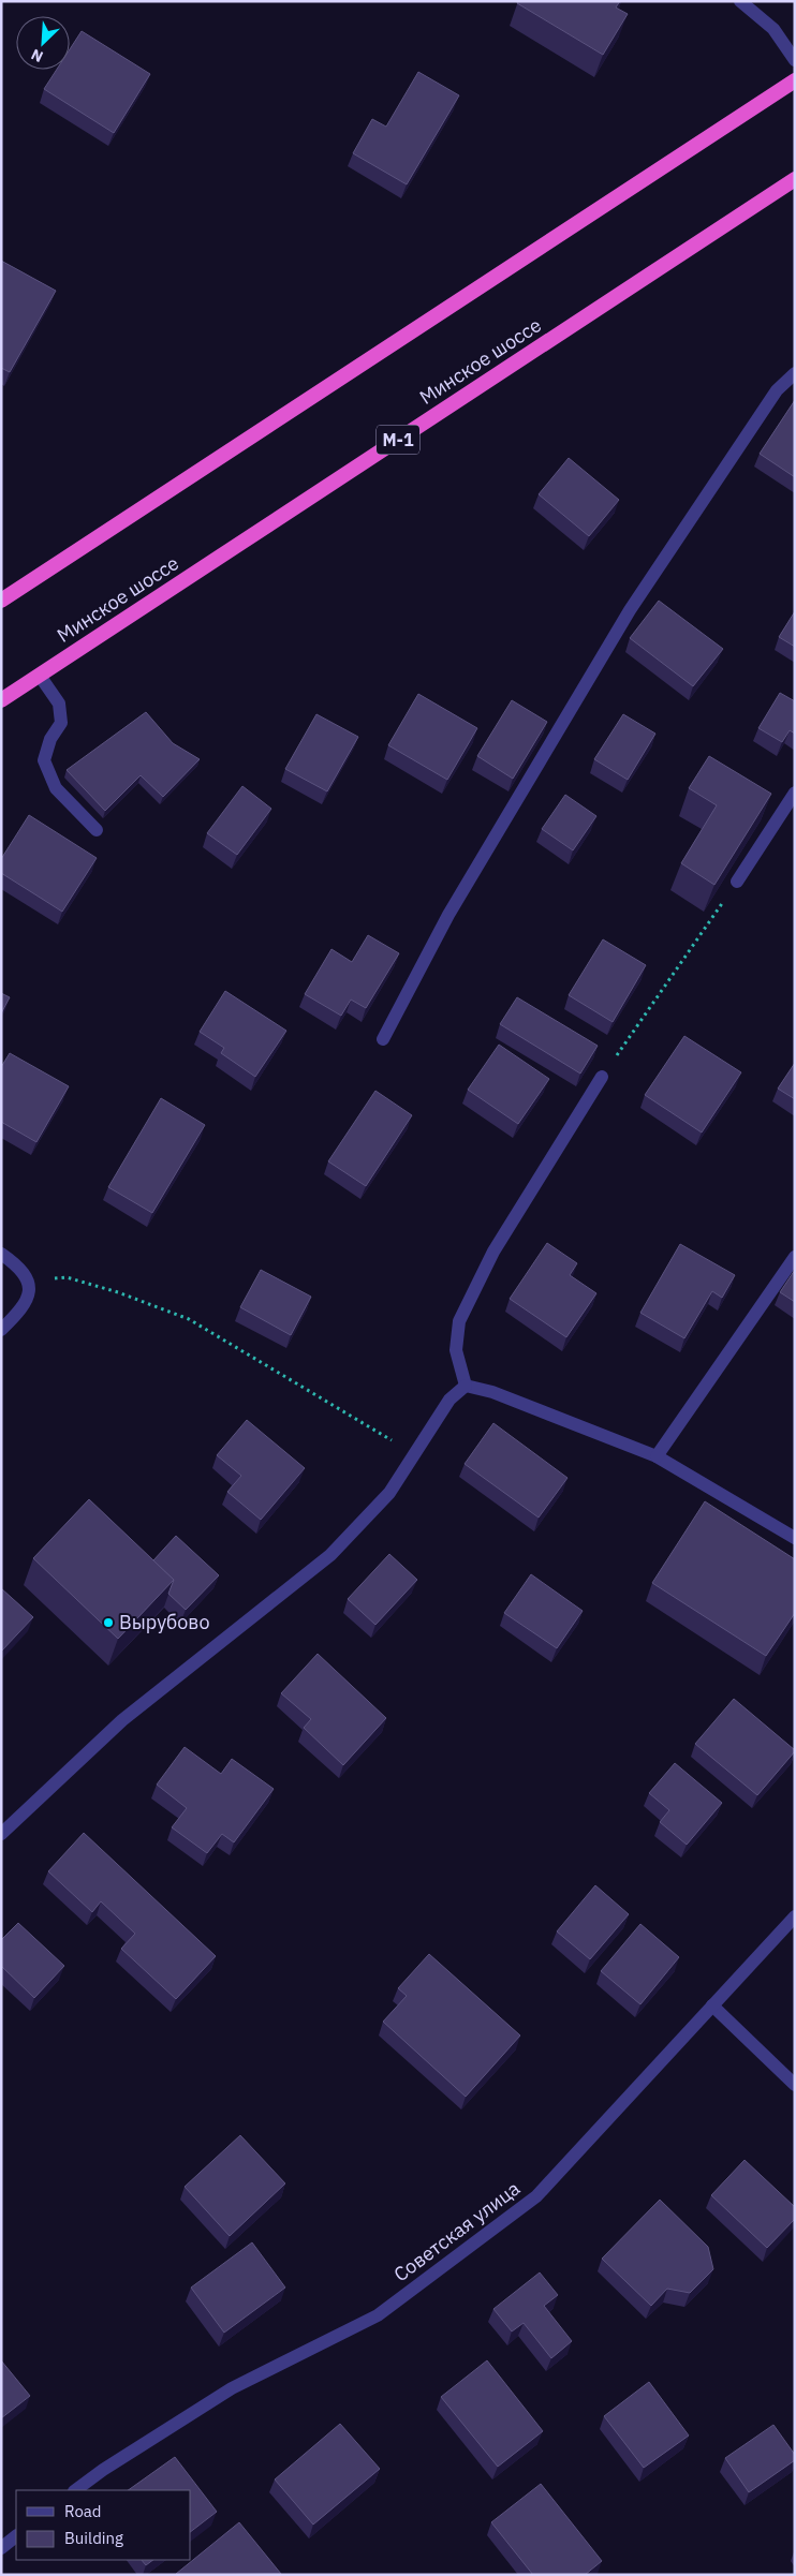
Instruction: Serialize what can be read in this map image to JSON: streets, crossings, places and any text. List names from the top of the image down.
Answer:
{
  "streets": {
    "highway": ["Минское шоссе", "М-1"],
    "street": ["Советская улица"]
  },
  "places": ["Вырубово"],
  "legend": ["Road", "Building"],
  "north": "bottom left"
}
